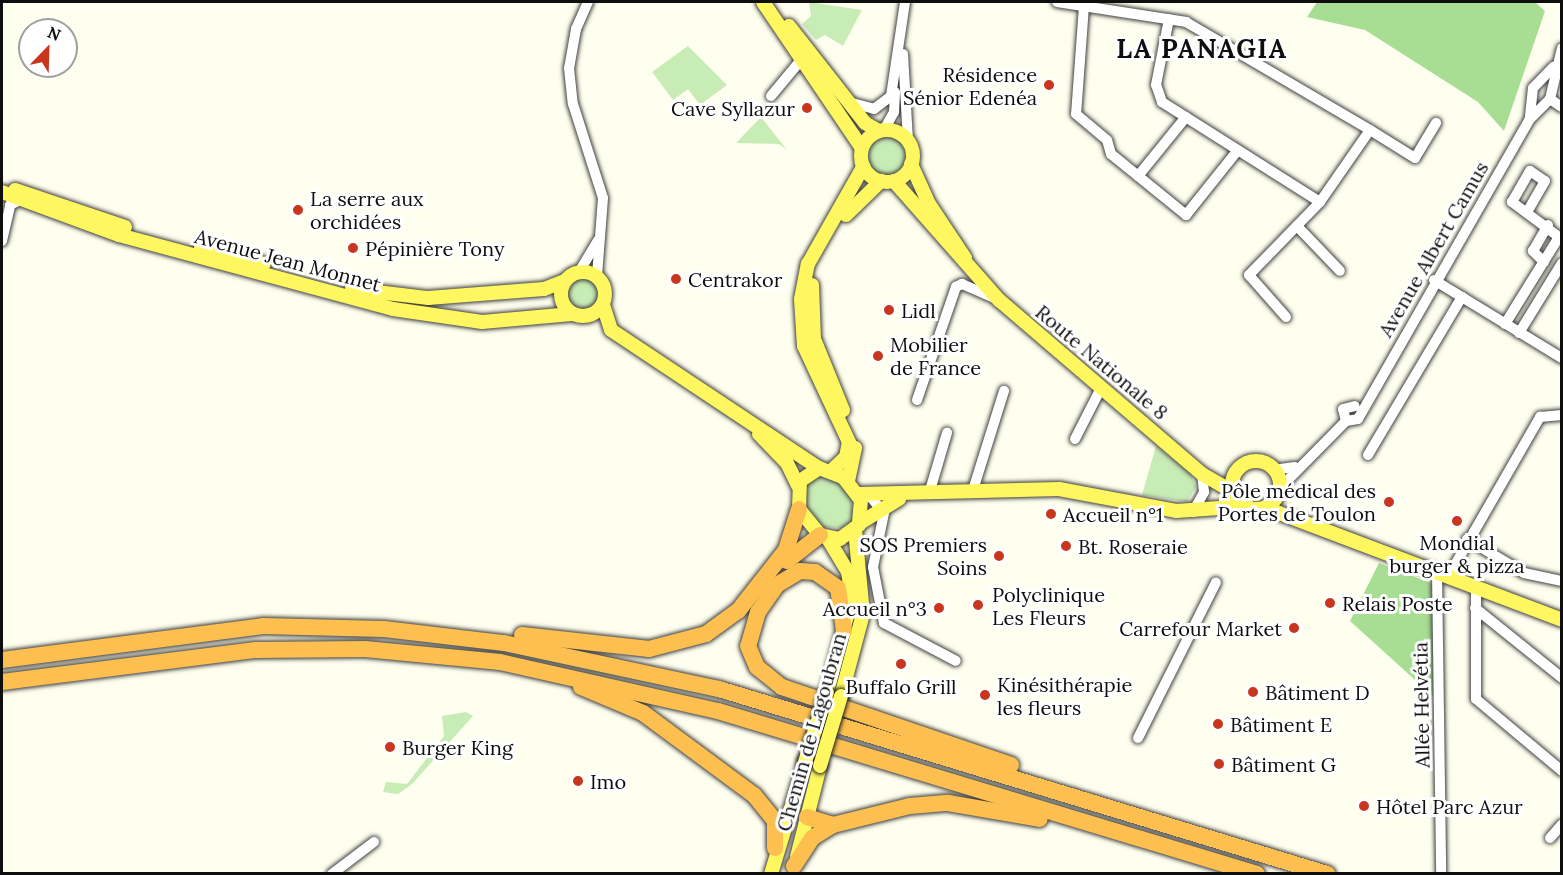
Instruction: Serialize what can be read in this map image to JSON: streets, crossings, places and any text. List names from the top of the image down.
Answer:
{
  "streets": {
    "main road": ["Avenue Jean Monnet", "Route Nationale 8", "Chemin de Lagoubran"],
    "street": ["Avenue Albert Camus", "Allée Helvétia"]
  },
  "districts": ["LA PANAGIA"],
  "places": [
    "Résidence Sénior Edenéa",
    "Cave Syllazur",
    "La serre aux orchidées",
    "Pépinière Tony",
    "Centrakor",
    "Lidl",
    "Mobilier de France",
    "Pôle médical des Portes de Toulon",
    "Accueil n°1",
    "Mondial burger & pizza",
    "Bt. Roseraie",
    "SOS Premiers Soins",
    "Relais Poste",
    "Polyclinique Les Fleurs",
    "Accueil n°3",
    "Carrefour Market",
    "Buffalo Grill",
    "Bâtiment D",
    "Kinésithérapie les fleurs",
    "Bâtiment E",
    "Burger King",
    "Bâtiment G",
    "Imo",
    "Hôtel Parc Azur"
  ],
  "north": "top right"
}
